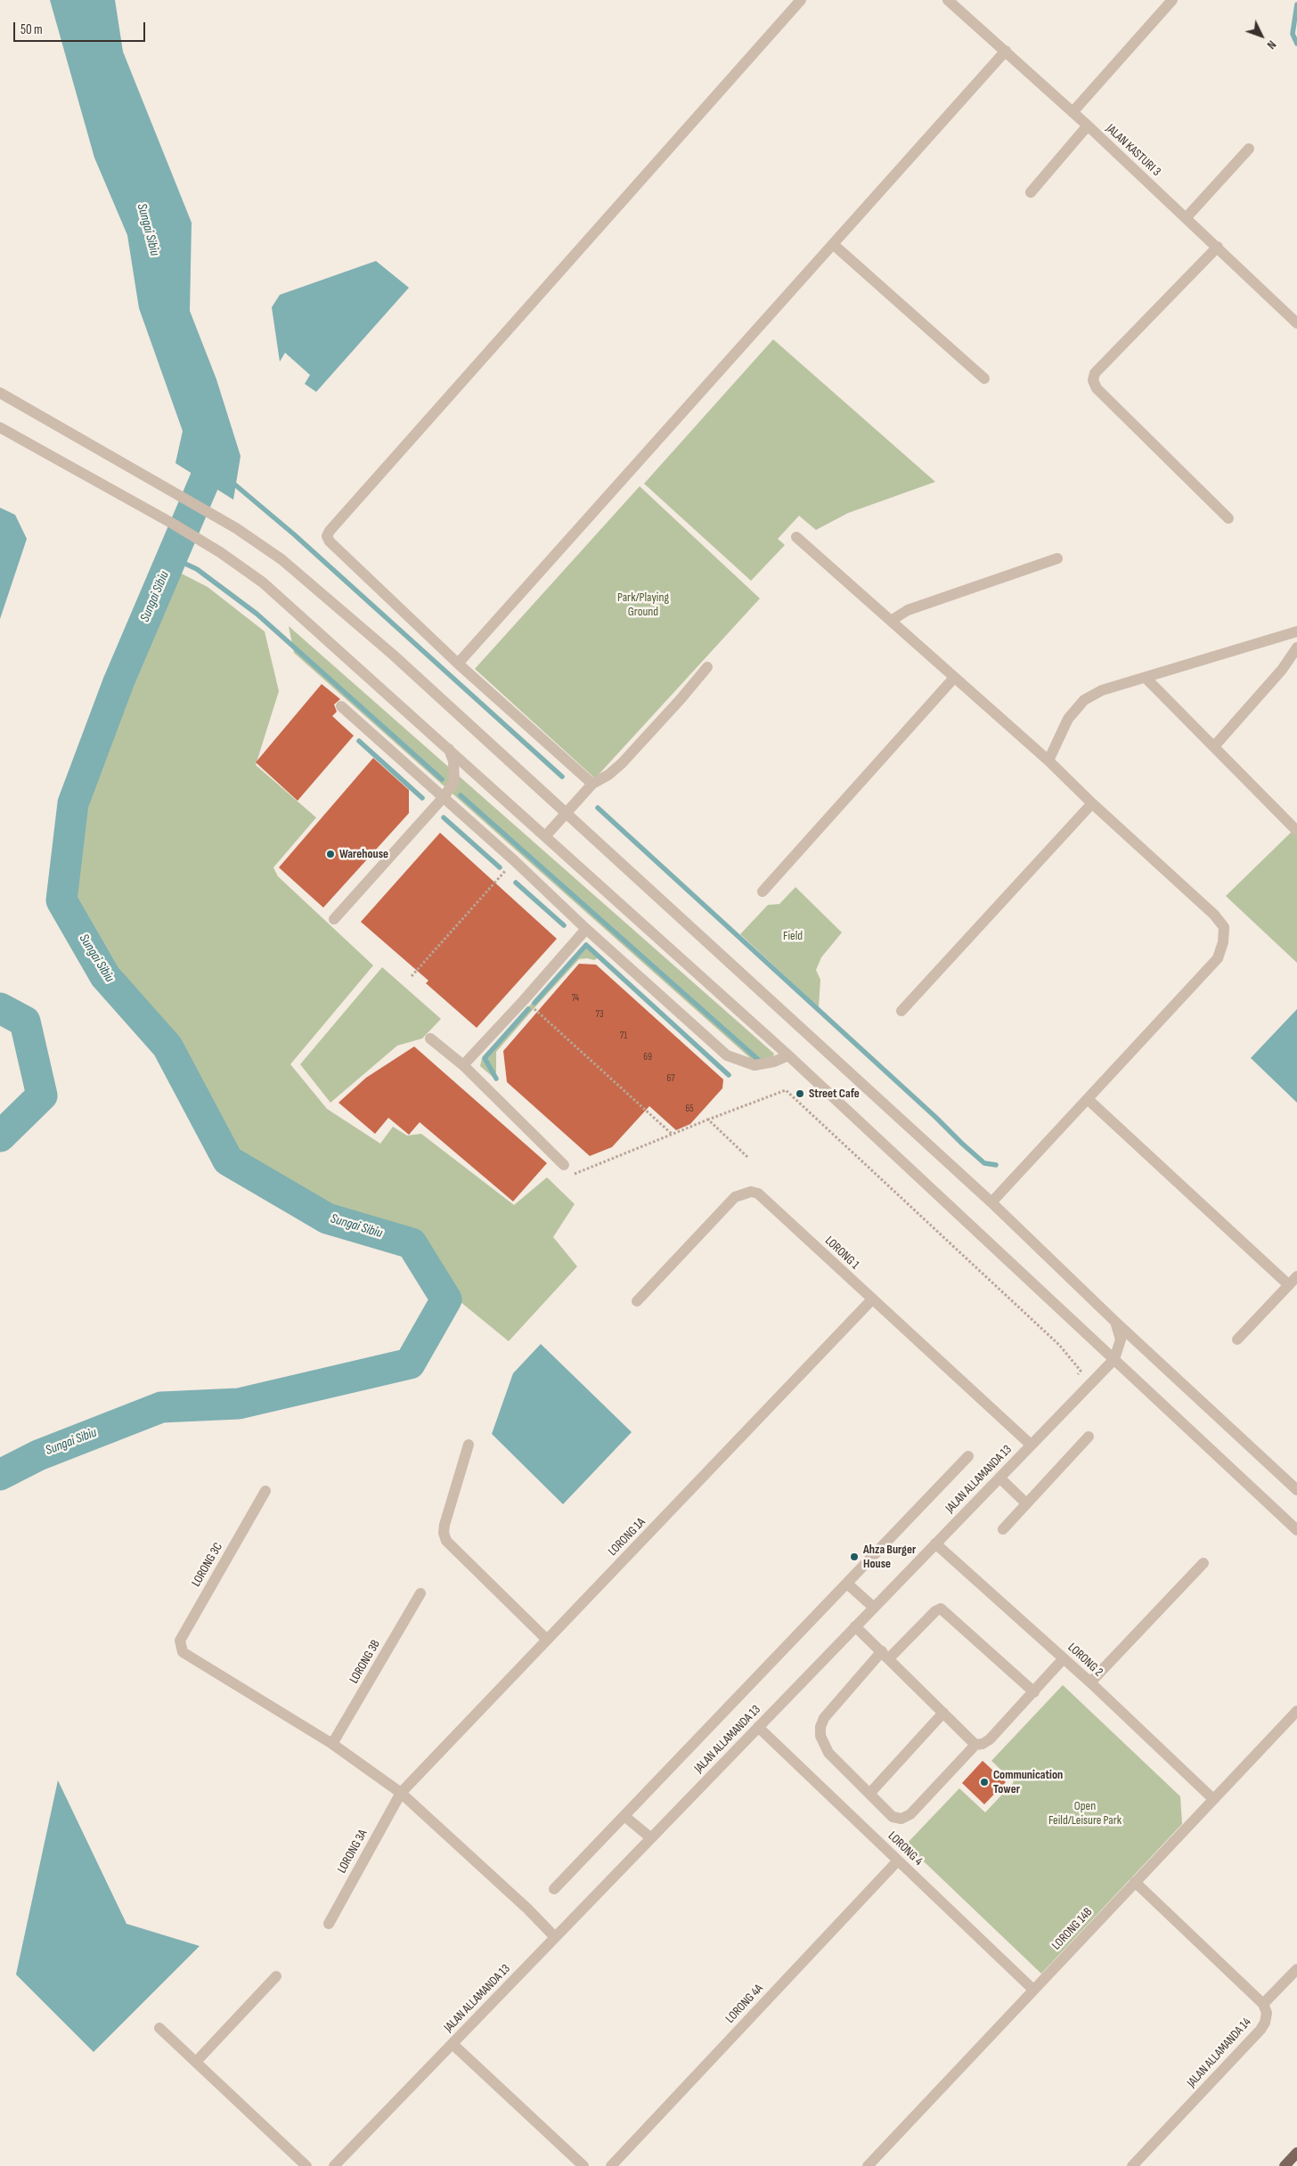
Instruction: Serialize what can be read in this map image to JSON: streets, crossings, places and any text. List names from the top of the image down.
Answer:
{
  "streets": {
    "street": [
      "JALAN KASTURI 3",
      "LORONG 1",
      "JALAN ALLAMANDA 13",
      "LORONG 1A",
      "LORONG 3C",
      "LORONG 2",
      "LORONG 3B",
      "LORONG 4",
      "LORONG 3A",
      "LORONG 14B",
      "LORONG 4A",
      "JALAN ALLAMANDA 14"
    ]
  },
  "crossings": [
    ["LORONG 1", "JALAN ALLAMANDA 13"],
    ["LORONG 1", "LORONG 1A"],
    ["JALAN ALLAMANDA 13", "LORONG 2"],
    ["JALAN ALLAMANDA 13", "LORONG 4"],
    ["LORONG 1A", "LORONG 3A"],
    ["LORONG 3C", "LORONG 3B"],
    ["LORONG 2", "LORONG 14B"],
    ["LORONG 4", "LORONG 14B"],
    ["LORONG 4", "LORONG 4A"]
  ],
  "water": ["Sungai Sibiu"],
  "parks": ["Park/Playing Ground", "Field", "Open Feild/Leisure Park"],
  "places": [
    "Warehouse",
    "Street Cafe",
    "Ahza Burger House",
    "Communication Tower"
  ],
  "house_numbers": [
    "74",
    "73",
    "71",
    "69",
    "67",
    "65"
  ],
  "scale_bar": "50 m",
  "north": "bottom right"
}
